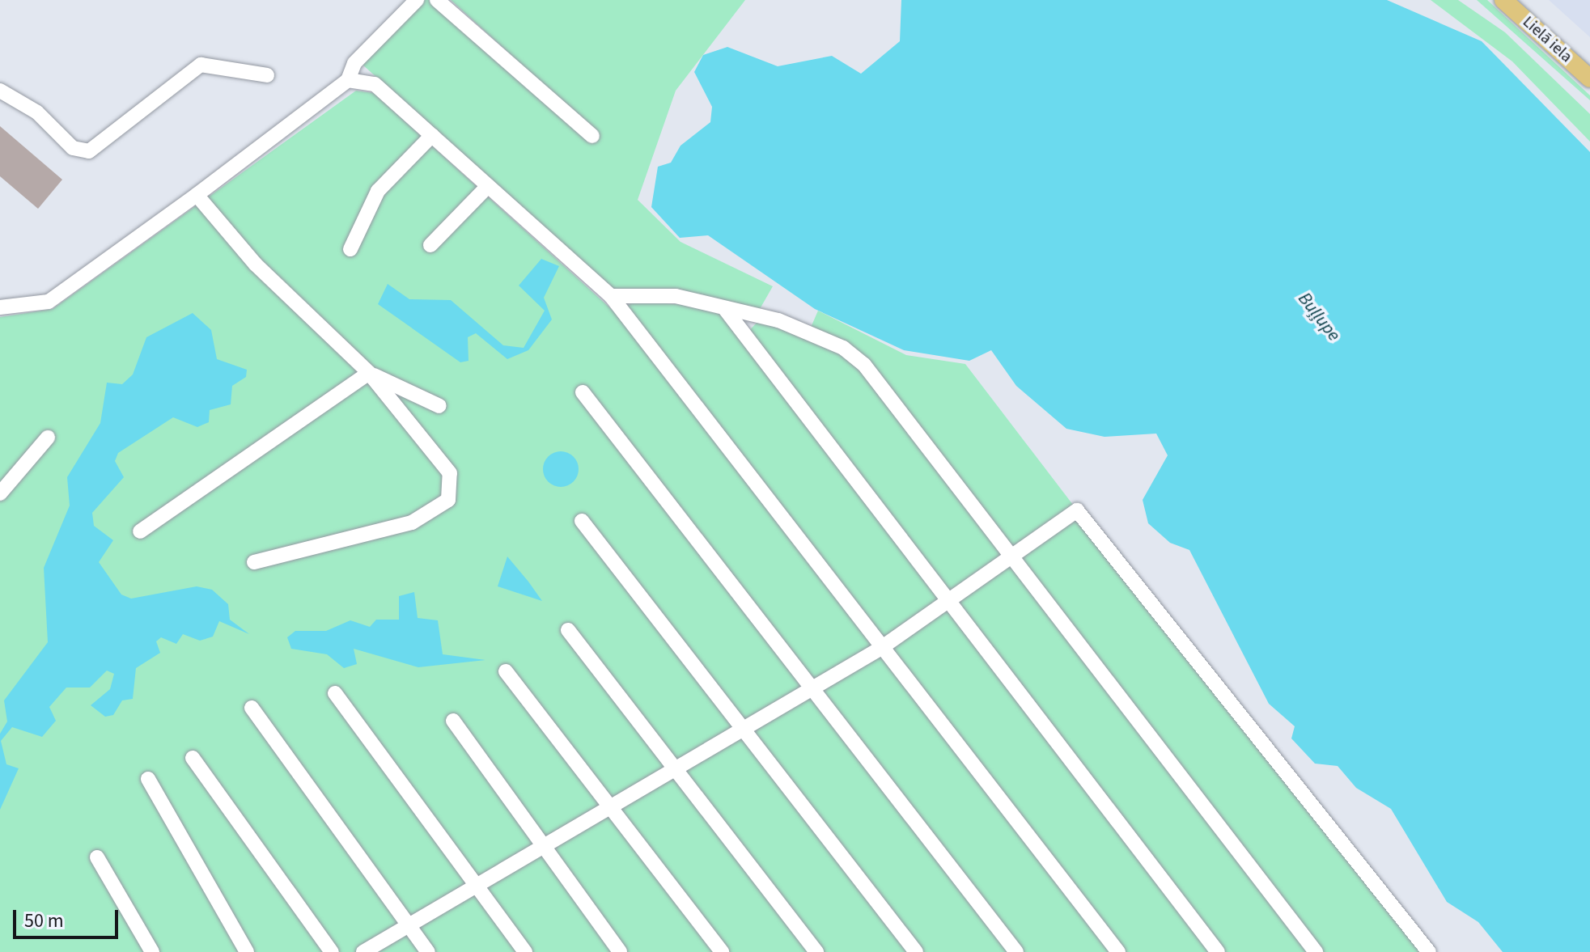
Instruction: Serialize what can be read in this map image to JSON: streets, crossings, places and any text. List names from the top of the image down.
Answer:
{
  "streets": {
    "main road": ["Lielā iela"]
  },
  "water": ["Buļļupe"],
  "scale_bar": "50 m"
}
